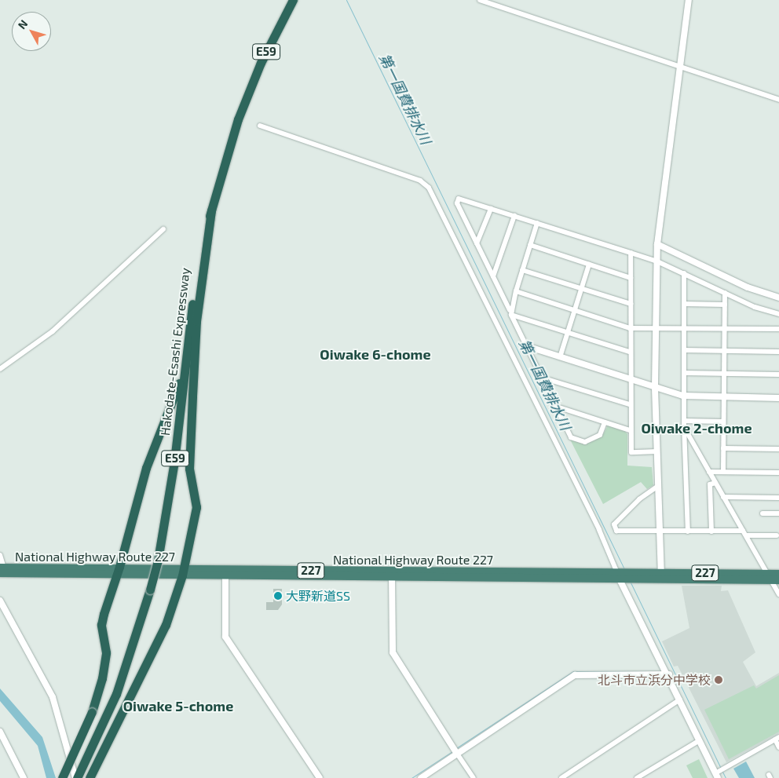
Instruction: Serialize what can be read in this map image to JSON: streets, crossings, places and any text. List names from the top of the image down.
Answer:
{
  "streets": {
    "highway": [
      "E59",
      "Hakodate-Esashi Expressway",
      "National Highway Route 227",
      "227"
    ]
  },
  "districts": ["Oiwake 6-chome", "Oiwake 2-chome", "Oiwake 5-chome"],
  "water": ["第一国費排水川"],
  "places": ["大野新道SS", "北斗市立浜分中学校"],
  "north": "top left"
}
